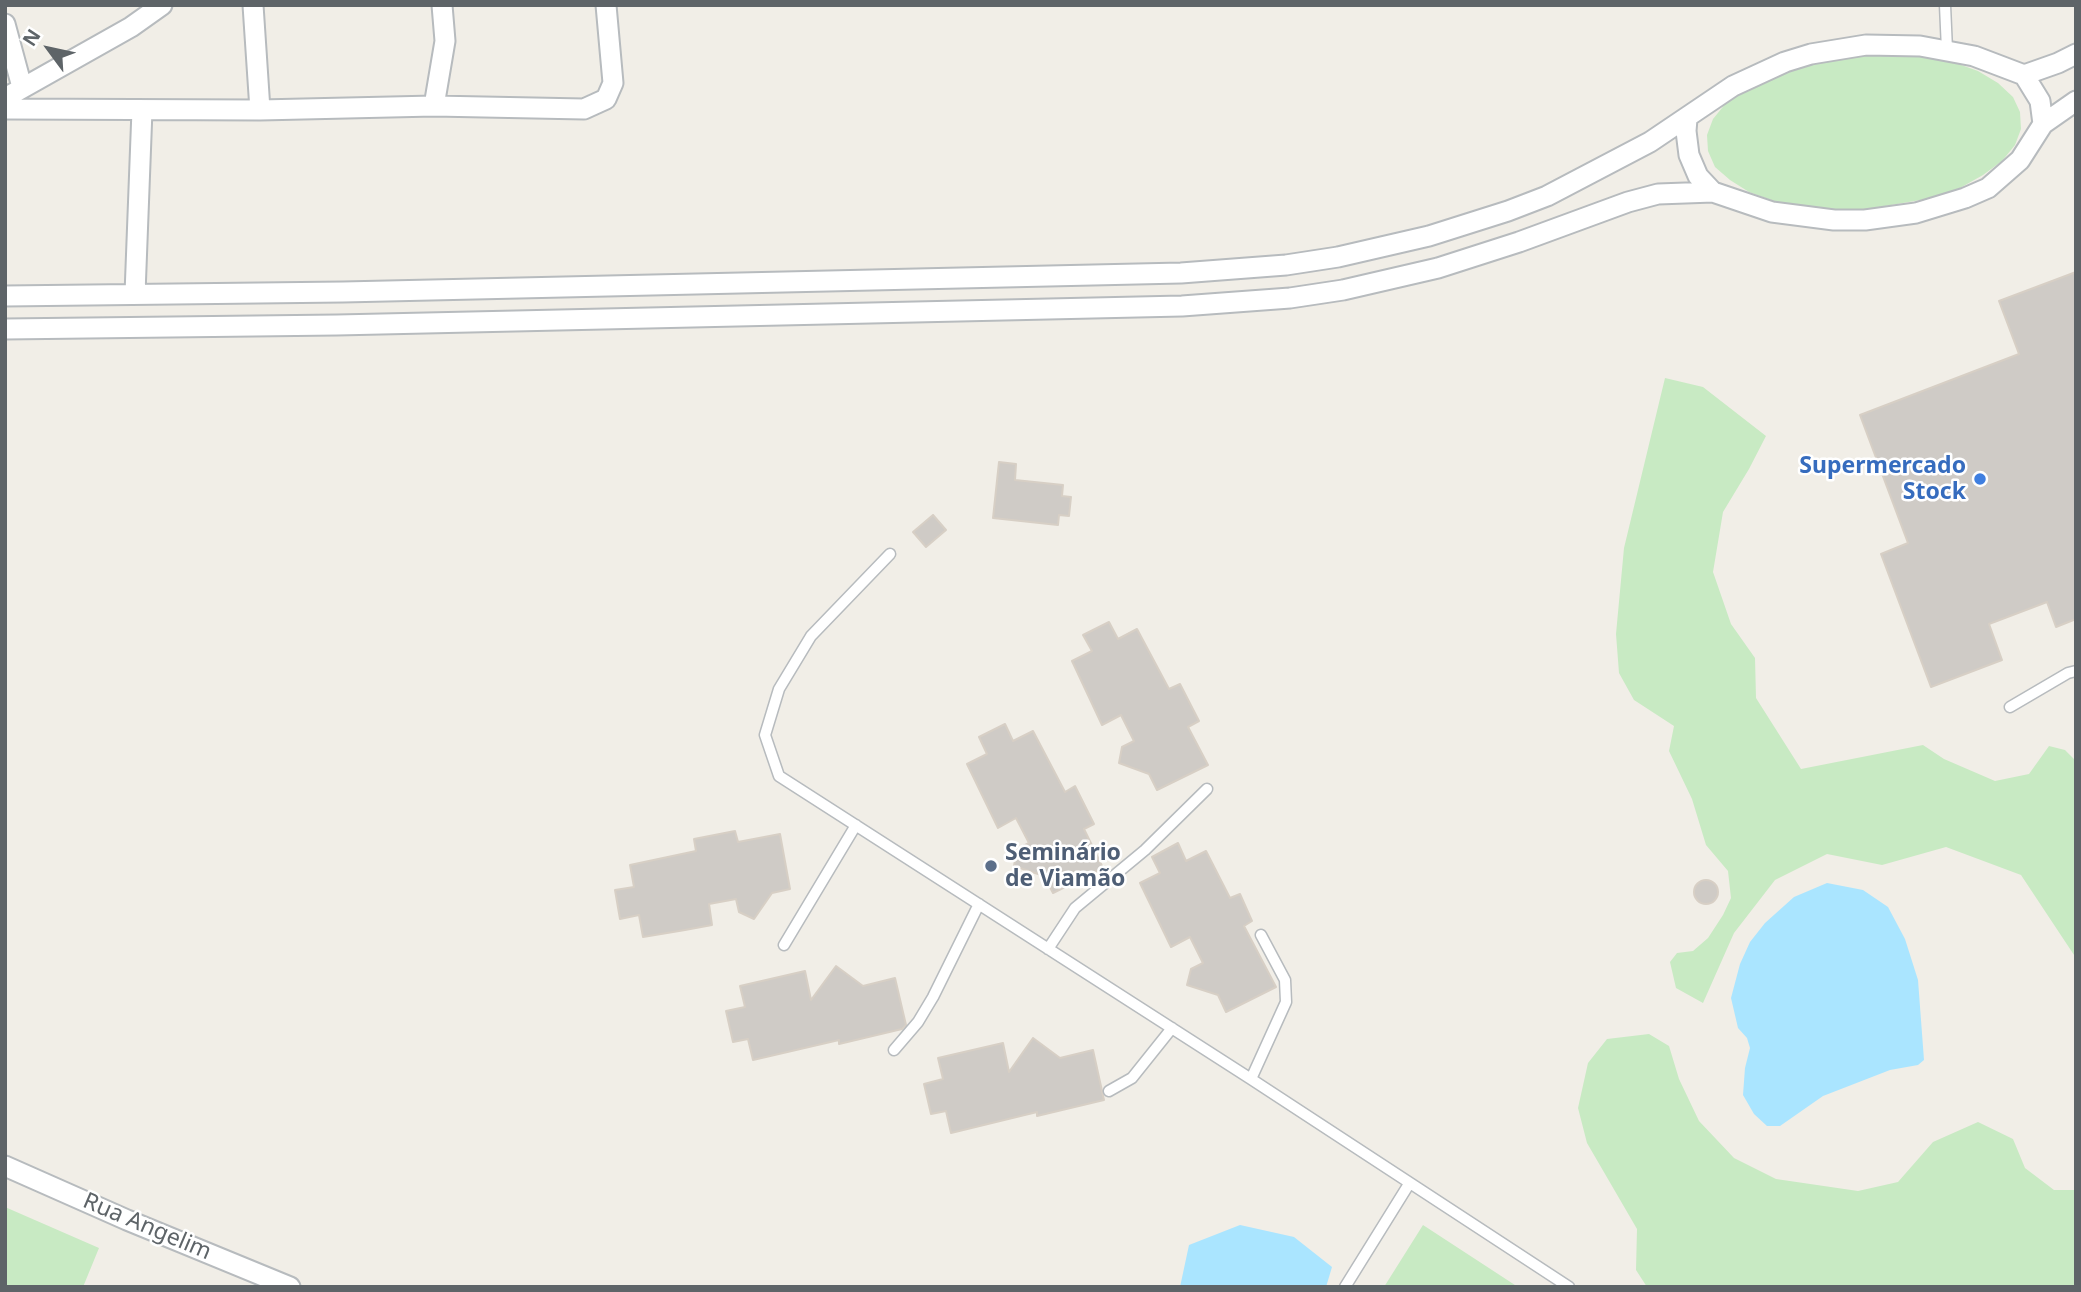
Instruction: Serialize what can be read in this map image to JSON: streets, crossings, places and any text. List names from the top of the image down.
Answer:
{
  "streets": {
    "street": ["Rua Angelim"]
  },
  "places": ["Supermercado Stock", "Seminário de Viamão"],
  "north": "top left"
}
